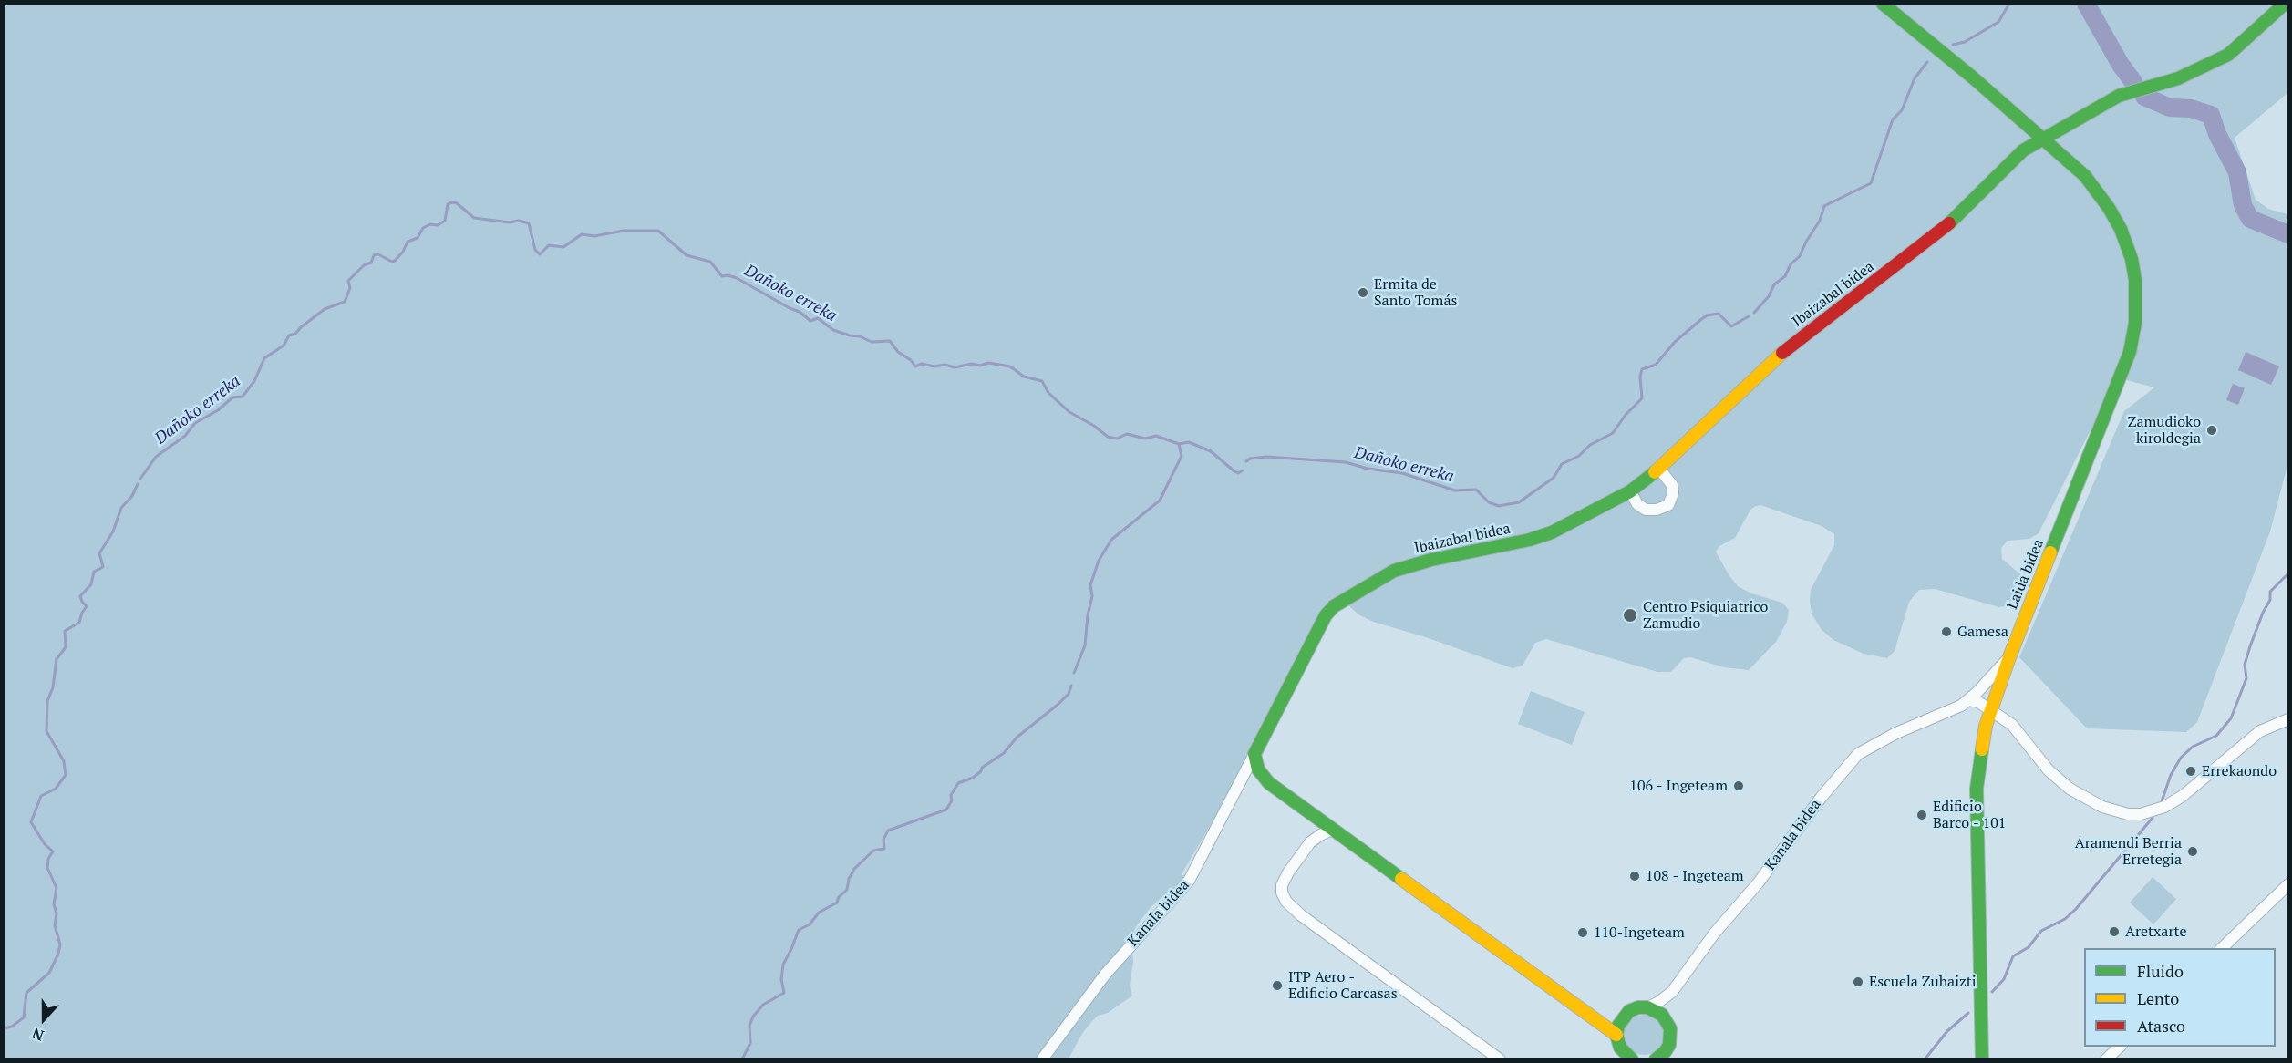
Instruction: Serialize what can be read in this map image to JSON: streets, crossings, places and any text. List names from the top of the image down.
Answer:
{
  "streets": {
    "street": ["Ibaizabal bidea", "Laida bidea", "Kanala bidea"]
  },
  "crossings": [
    ["Ibaizabal bidea", "Laida bidea"],
    ["Ibaizabal bidea", "Kanala bidea"],
    ["Laida bidea", "Kanala bidea"]
  ],
  "water": ["Dañoko erreka"],
  "places": [
    "Ermita de Santo Tomás",
    "Zamudioko kiroldegia",
    "Centro Psiquiatrico Zamudio",
    "Gamesa",
    "Errekaondo",
    "106 - Ingeteam",
    "Edificio Barco - 101",
    "Aramendi Berria Erretegia",
    "108 - Ingeteam",
    "Aretxarte",
    "110-Ingeteam",
    "Escuela Zuhaizti",
    "ITP Aero - Edificio Carcasas"
  ],
  "legend": ["Fluido", "Lento", "Atasco"],
  "north": "bottom"
}
